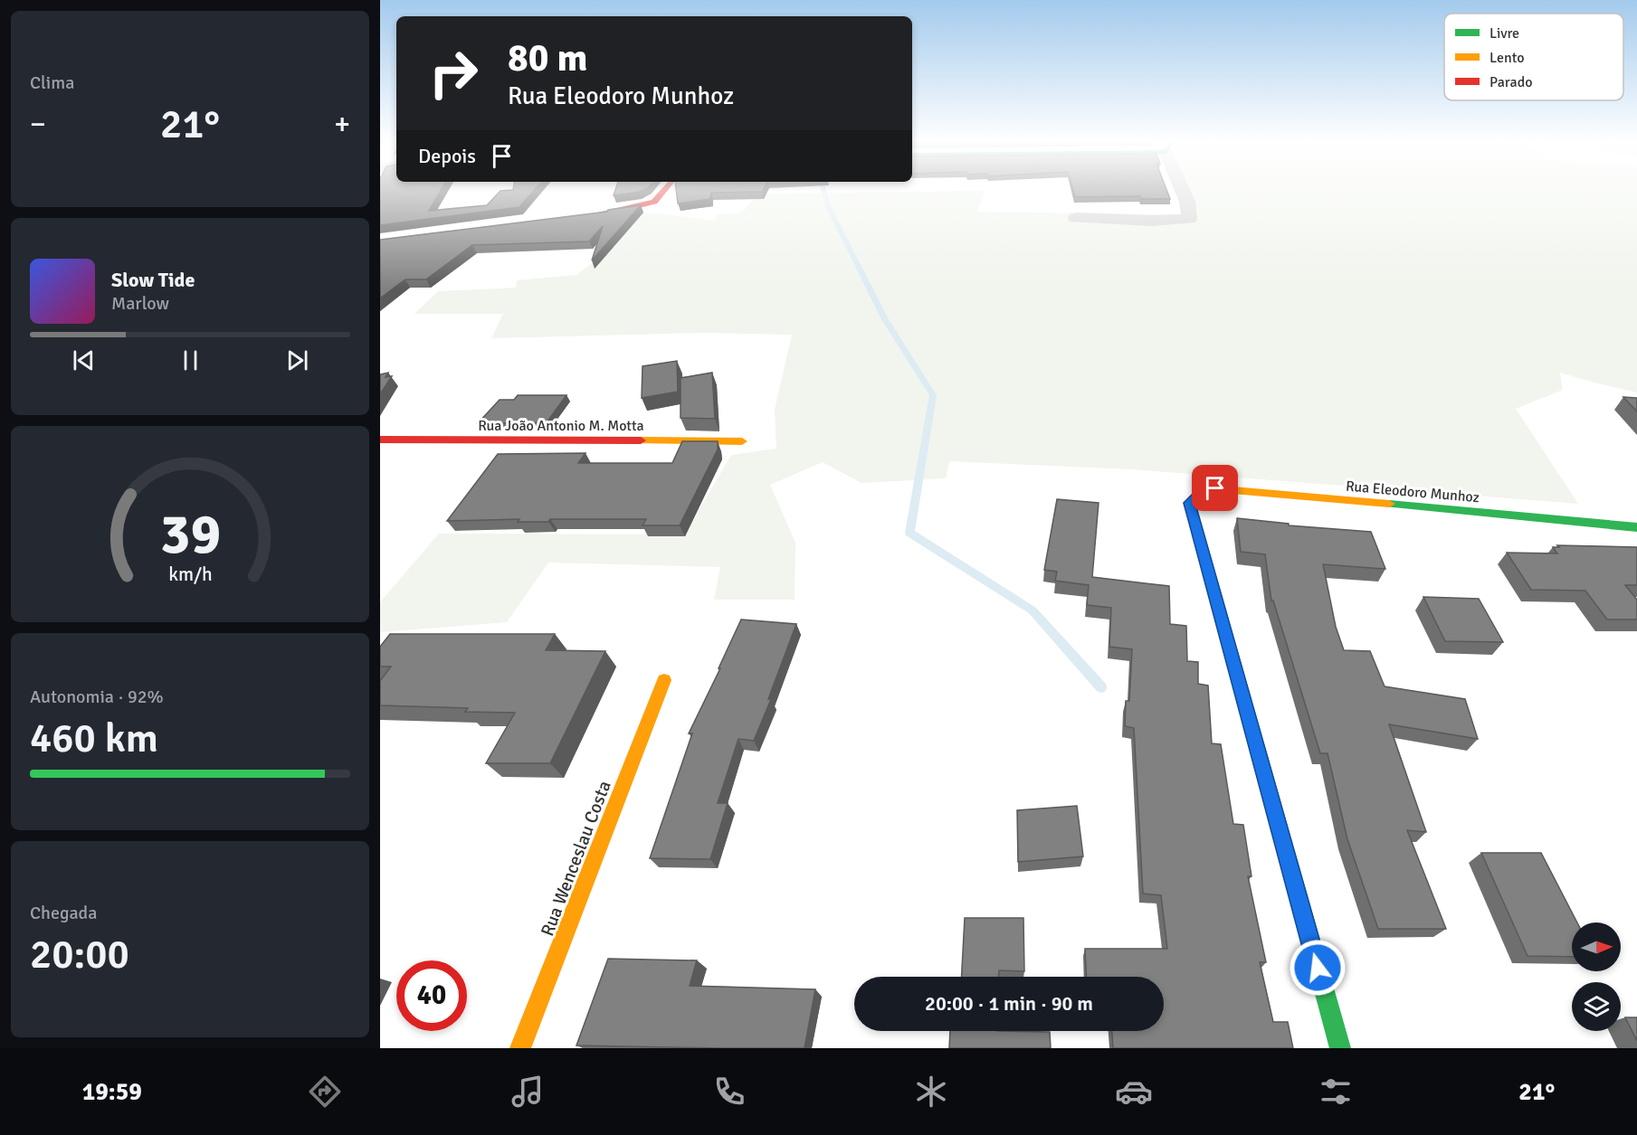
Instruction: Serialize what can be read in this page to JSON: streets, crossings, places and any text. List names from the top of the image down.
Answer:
{
  "streets": {
    "street": ["Rua João Antonio M. Motta", "Rua Eleodoro Munhoz", "Rua Wenceslau Costa"]
  },
  "legend": ["Livre", "Lento", "Parado"],
  "north": "right",
  "page": {
    "tile": [
      "Clima",
      ["Autonomia · 92%", "460 km"],
      ["Chegada", "20:00"]
    ],
    "turn": ["80 m", "Rua Eleodoro Munhoz"],
    "heat": ["−", "21°", "+"],
    "then": "Depois",
    "song": ["Slow Tide", "Marlow"],
    "limit": "40",
    "trip": "20:00 · 1 min · 90 m",
    "tabs": ["19:59", "21°"],
    "gauge": ["39", "km/h"]
  }
}
